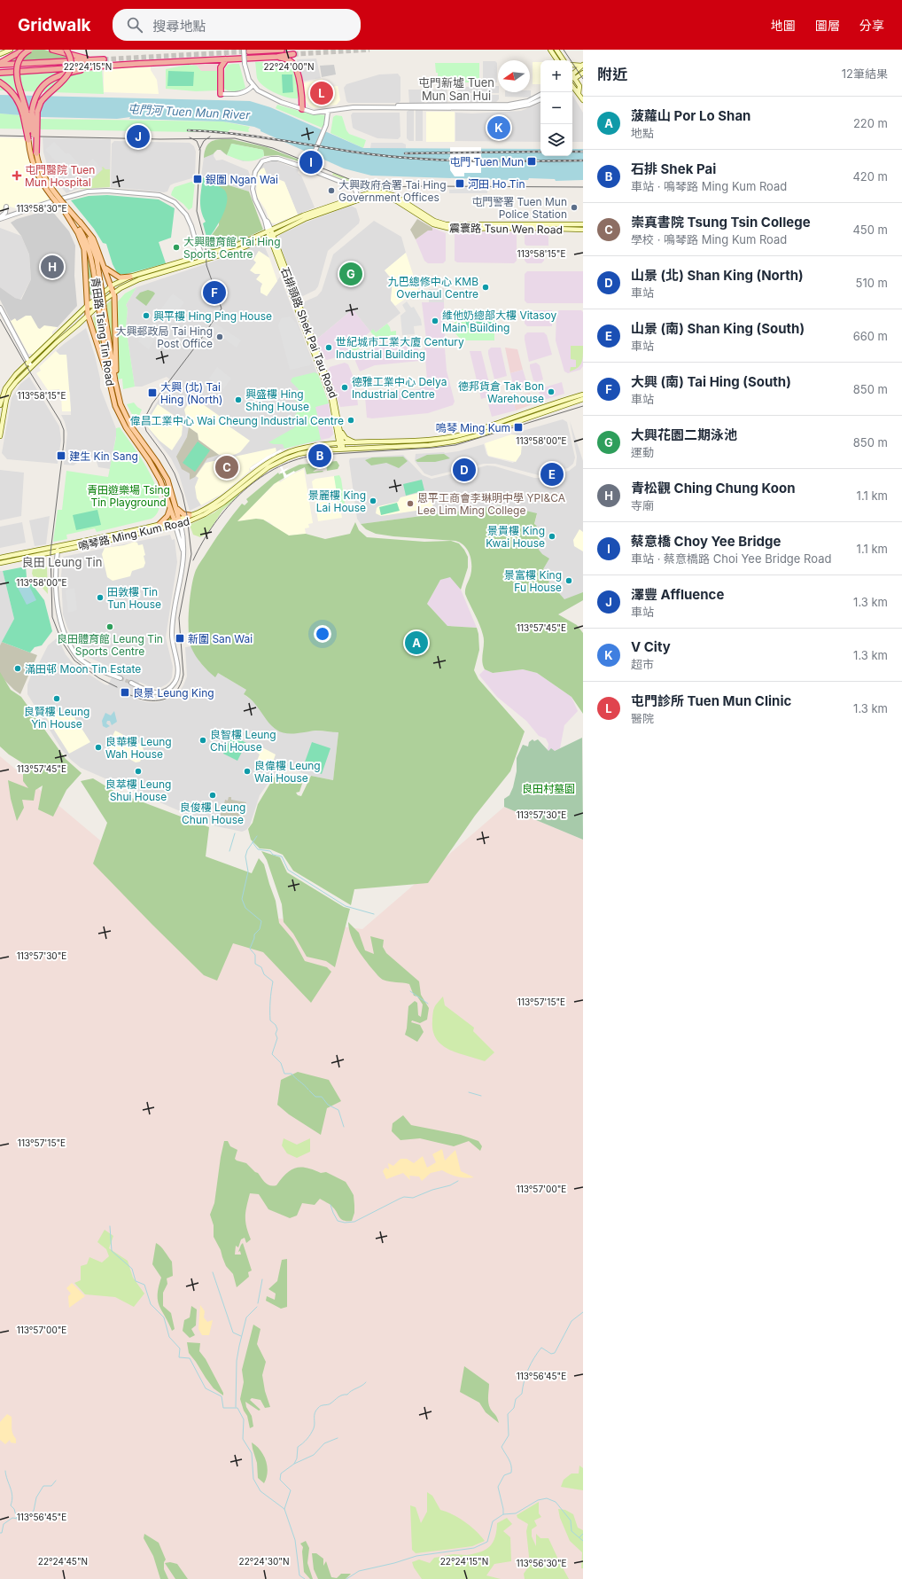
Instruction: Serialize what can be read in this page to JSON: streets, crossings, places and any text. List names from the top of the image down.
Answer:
{
  "streets": {
    "main road": [
      "震寰路 Tsun Wen Road",
      "青田路 Tsing Tin Road",
      "石排頭路 Shek Pai Tau Road",
      "鳴琴路 Ming Kum Road"
    ]
  },
  "crossings": [
    ["震寰路 Tsun Wen Road", "石排頭路 Shek Pai Tau Road"],
    ["青田路 Tsing Tin Road", "鳴琴路 Ming Kum Road"],
    ["石排頭路 Shek Pai Tau Road", "鳴琴路 Ming Kum Road"]
  ],
  "districts": ["屯門新墟 Tuen Mun San Hui", "良田 Leung Tin"],
  "water": ["屯門河 Tuen Mun River"],
  "parks": ["青田遊樂場 Tsing Tin Playground", "良田村墓園"],
  "places": {
    "transit": [
      "屯門 Tuen Mun",
      "銀圍 Ngan Wai",
      "河田 Ho Tin",
      "大興 (北) Tai Hing (North)",
      "鳴琴 Ming Kum",
      "建生 Kin Sang",
      "新圍 San Wai",
      "良景 Leung King"
    ],
    "health": ["屯門醫院 Tuen Mun Hospital"],
    "other": [
      "大興政府合署 Tai Hing Government Offices",
      "屯門警署 Tuen Mun Police Station",
      "大興體育館 Tai Hing Sports Centre",
      "九巴總修中心 KMB Overhaul Centre",
      "興平樓 Hing Ping House",
      "維他奶總部大樓 Vitasoy Main Building",
      "大興郵政局 Tai Hing Post Office",
      "世紀城市工業大廈 Century Industrial Building",
      "德雅工業中心 Delya Industrial Centre",
      "德邦貨倉 Tak Bon Warehouse",
      "興盛樓 Hing Shing House",
      "偉昌工業中心 Wai Cheung Industrial Centre",
      "景麗樓 King Lai House",
      "恩平工商會李琳明中學 YPI&CA Lee Lim Ming College",
      "景貴樓 King Kwai House",
      "景富樓 King Fu House",
      "田敦樓 Tin Tun House",
      "良田體育館 Leung Tin Sports Centre",
      "滿田邨 Moon Tin Estate",
      "良賢樓 Leung Yin House",
      "良智樓 Leung Chi House",
      "良華樓 Leung Wah House",
      "良萃樓 Leung Shui House",
      "良偉樓 Leung Wai House",
      "良俊樓 Leung Chun House"
    ]
  },
  "north": "left",
  "page": {
    "header": "Gridwalk",
    "search": "搜尋地點",
    "nav": ["地圖", "圖層", "分享"],
    "heading": ["附近", "12筆結果"],
    "map_buttons": ["+", "−"],
    "pins": [
      "L",
      "K",
      "J",
      "I",
      "H",
      "G",
      "F",
      "B",
      "C",
      "D",
      "E",
      "A"
    ],
    "list": [
      {
        "mark": "A",
        "name": "菠蘿山 Por Lo Shan",
        "note": "地點",
        "value": "220 m"
      },
      {
        "mark": "B",
        "name": "石排 Shek Pai",
        "note": "車站 · 鳴琴路 Ming Kum Road",
        "value": "420 m"
      },
      {
        "mark": "C",
        "name": "崇真書院 Tsung Tsin College",
        "note": "學校 · 鳴琴路 Ming Kum Road",
        "value": "450 m"
      },
      {
        "mark": "D",
        "name": "山景 (北) Shan King (North)",
        "note": "車站",
        "value": "510 m"
      },
      {
        "mark": "E",
        "name": "山景 (南) Shan King (South)",
        "note": "車站",
        "value": "660 m"
      },
      {
        "mark": "F",
        "name": "大興 (南) Tai Hing (South)",
        "note": "車站",
        "value": "850 m"
      },
      {
        "mark": "G",
        "name": "大興花園二期泳池",
        "note": "運動",
        "value": "850 m"
      },
      {
        "mark": "H",
        "name": "青松觀 Ching Chung Koon",
        "note": "寺廟",
        "value": "1.1 km"
      },
      {
        "mark": "I",
        "name": "蔡意橋 Choy Yee Bridge",
        "note": "車站 · 蔡意橋路 Choi Yee Bridge Road",
        "value": "1.1 km"
      },
      {
        "mark": "J",
        "name": "澤豐 Affluence",
        "note": "車站",
        "value": "1.3 km"
      },
      {
        "mark": "K",
        "name": "V City",
        "note": "超市",
        "value": "1.3 km"
      },
      {
        "mark": "L",
        "name": "屯門診所 Tuen Mun Clinic",
        "note": "醫院",
        "value": "1.3 km"
      }
    ]
  },
  "coordinates": [
    "22°24'15\"N",
    "22°24'00\"N",
    "113°58'30\"E",
    "113°58'15\"E",
    "113°58'00\"E",
    "113°57'45\"E",
    "113°57'30\"E",
    "113°57'15\"E",
    "113°57'00\"E",
    "113°56'45\"E",
    "22°24'45\"N",
    "22°24'30\"N",
    "113°56'30\"E"
  ]
}
